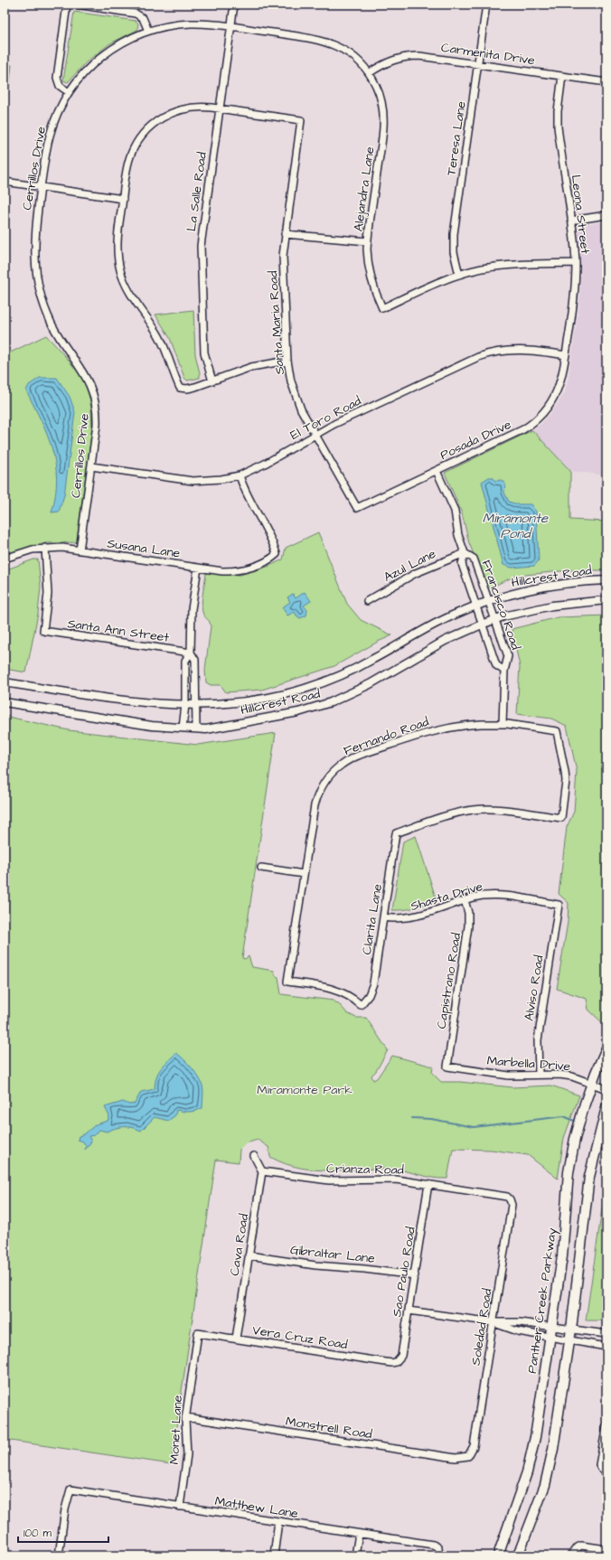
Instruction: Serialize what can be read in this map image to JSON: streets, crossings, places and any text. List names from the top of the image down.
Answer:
{
  "streets": {
    "main road": ["Panther Creek Parkway"],
    "street": [
      "Carmenita Drive",
      "Teresa Lane",
      "Cerrillos Drive",
      "Alejandra Lane",
      "La Salle Road",
      "Leona Street",
      "Santa Maria Road",
      "El Toro Road",
      "Posada Drive",
      "Susana Lane",
      "Azul Lane",
      "Hillcrest Road",
      "Francisco Road",
      "Santa Ann Street",
      "Fernando Road",
      "Shasta Drive",
      "Clarita Lane",
      "Capistrano Road",
      "Alviso Road",
      "Marbella Drive",
      "Crianza Road",
      "Cava Road",
      "Gibraltar Lane",
      "Sao Paulo Road",
      "Soledad Road",
      "Vera Cruz Road",
      "Monstrell Road",
      "Monet Lane",
      "Matthew Lane"
    ]
  },
  "crossings": [
    ["Carmenita Drive", "Teresa Lane"],
    ["Carmenita Drive", "Cerrillos Drive"],
    ["Carmenita Drive", "Alejandra Lane"],
    ["Carmenita Drive", "Leona Street"],
    ["Teresa Lane", "Alejandra Lane"],
    ["Cerrillos Drive", "Alejandra Lane"],
    ["Cerrillos Drive", "La Salle Road"],
    ["Cerrillos Drive", "El Toro Road"],
    ["Cerrillos Drive", "Susana Lane"],
    ["La Salle Road", "Santa Maria Road"],
    ["Leona Street", "El Toro Road"],
    ["Leona Street", "Posada Drive"],
    ["Santa Maria Road", "El Toro Road"],
    ["Santa Maria Road", "Posada Drive"],
    ["El Toro Road", "Posada Drive"],
    ["El Toro Road", "Susana Lane"],
    ["Posada Drive", "Francisco Road"],
    ["Susana Lane", "Santa Ann Street"],
    ["Azul Lane", "Francisco Road"],
    ["Hillcrest Road", "Francisco Road"],
    ["Fernando Road", "Clarita Lane"],
    ["Shasta Drive", "Clarita Lane"],
    ["Shasta Drive", "Capistrano Road"],
    ["Shasta Drive", "Alviso Road"],
    ["Capistrano Road", "Marbella Drive"],
    ["Alviso Road", "Marbella Drive"],
    ["Marbella Drive", "Panther Creek Parkway"],
    ["Crianza Road", "Cava Road"],
    ["Crianza Road", "Sao Paulo Road"],
    ["Crianza Road", "Soledad Road"],
    ["Cava Road", "Gibraltar Lane"],
    ["Cava Road", "Vera Cruz Road"],
    ["Gibraltar Lane", "Sao Paulo Road"],
    ["Sao Paulo Road", "Vera Cruz Road"],
    ["Soledad Road", "Monstrell Road"],
    ["Vera Cruz Road", "Monet Lane"],
    ["Monstrell Road", "Monet Lane"],
    ["Monet Lane", "Matthew Lane"]
  ],
  "water": ["Miramonte Pond"],
  "parks": ["Miramonte Park"],
  "scale_bar": "100 m"
}
